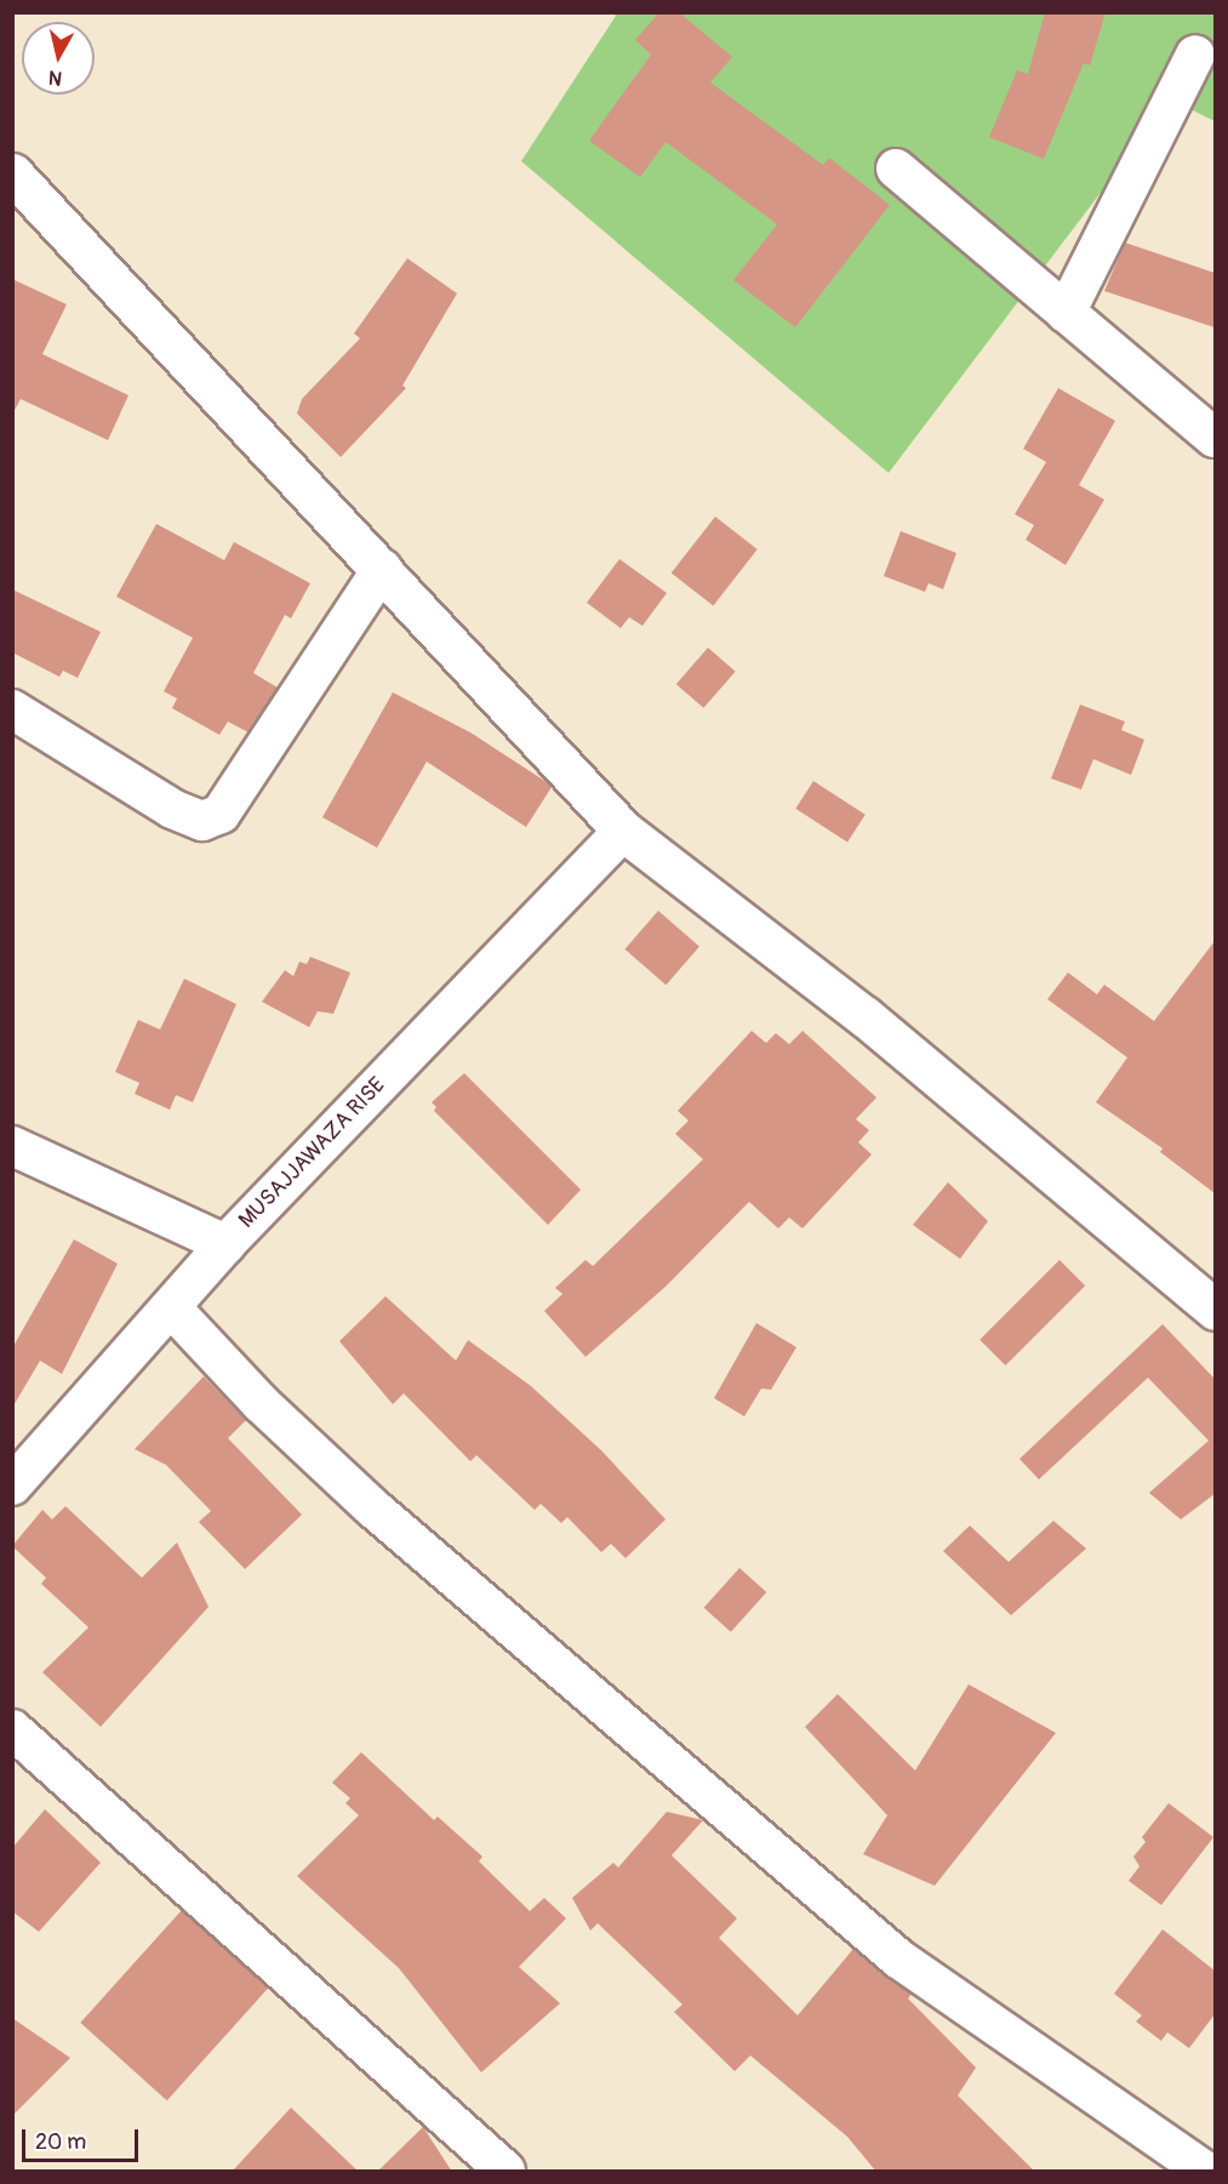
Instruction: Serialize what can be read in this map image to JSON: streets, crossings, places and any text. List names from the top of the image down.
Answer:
{
  "streets": {
    "street": ["MUSAJJAWAZA RISE"]
  },
  "scale_bar": "20 m",
  "north": "bottom"
}
